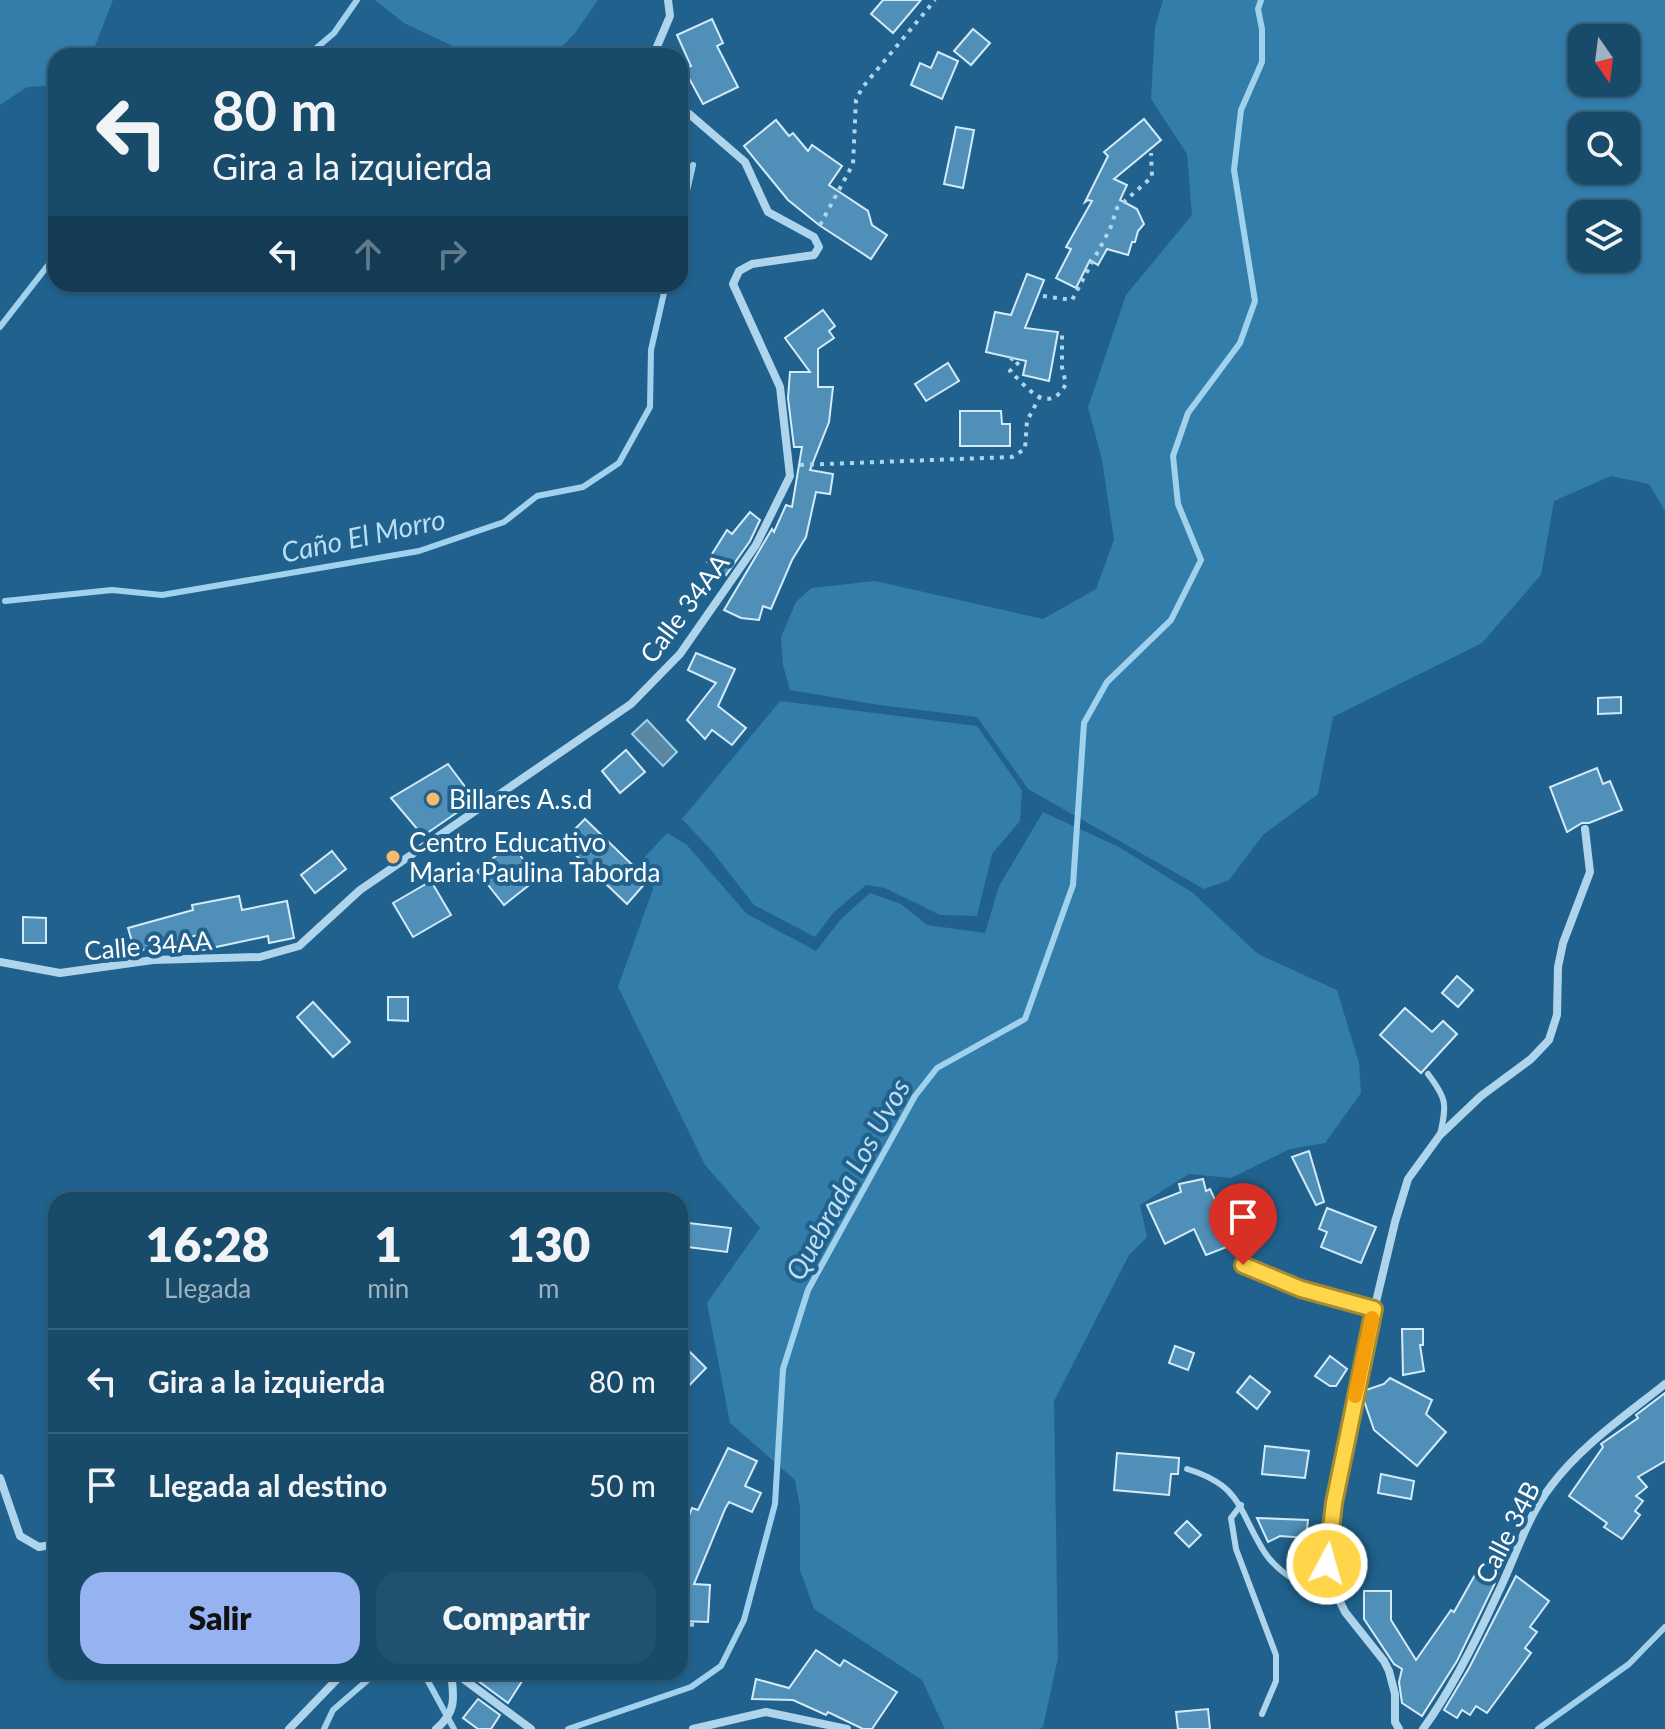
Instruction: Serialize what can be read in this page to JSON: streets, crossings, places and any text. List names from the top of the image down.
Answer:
{
  "streets": {
    "street": ["Calle 34AA", "Calle 34B"]
  },
  "water": ["Caño El Morro", "Quebrada Los Uvos"],
  "places": ["Billares A.s.d", "Centro Educativo Maria Paulina Taborda"],
  "north": "bottom",
  "page": {
    "turn": ["80 m", "Gira a la izquierda"],
    "eta": [
      "16:28",
      "Llegada",
      "1",
      "min",
      "130",
      "m"
    ],
    "list": [
      {
        "name": "Gira a la izquierda",
        "value": "80 m"
      },
      {
        "name": "Llegada al destino",
        "value": "50 m"
      }
    ],
    "buttons": ["Salir", "Compartir"]
  }
}
